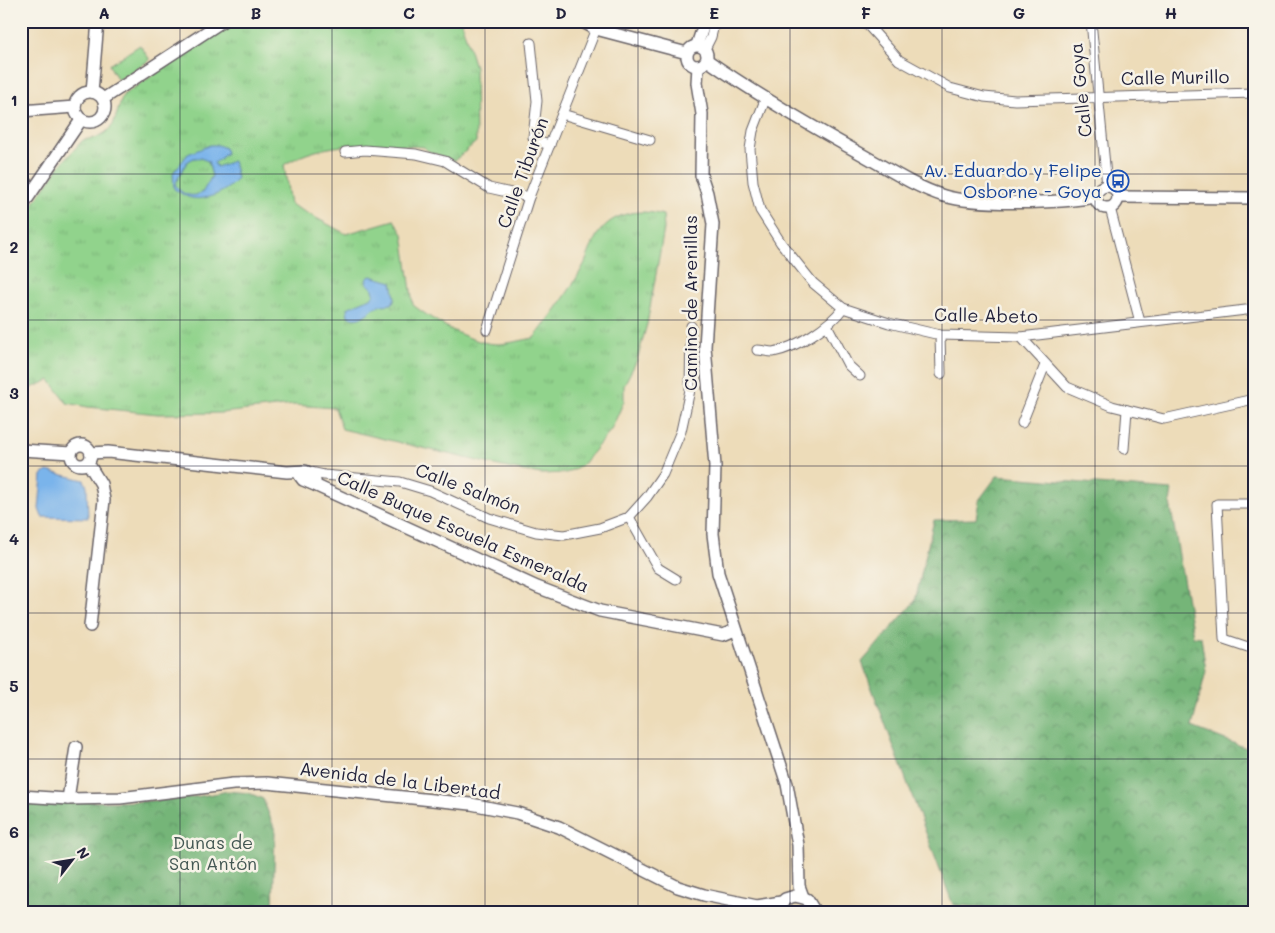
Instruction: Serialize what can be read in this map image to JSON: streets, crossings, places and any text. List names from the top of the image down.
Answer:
{
  "streets": {
    "street": [
      "Calle Murillo",
      "Calle Goya",
      "Calle Tiburón",
      "Camino de Arenillas",
      "Calle Abeto",
      "Calle Salmón",
      "Calle Buque Escuela Esmeralda",
      "Avenida de la Libertad"
    ]
  },
  "crossings": [
    ["Calle Murillo", "Calle Goya"],
    ["Camino de Arenillas", "Calle Buque Escuela Esmeralda"],
    ["Camino de Arenillas", "Avenida de la Libertad"],
    ["Calle Salmón", "Calle Buque Escuela Esmeralda"]
  ],
  "parks": ["Dunas de San Antón"],
  "places": {
    "bus stop": ["Av. Eduardo y Felipe Osborne - Goya"]
  },
  "north": "top right",
  "grid": {
    "columns": [
      "A",
      "B",
      "C",
      "D",
      "E",
      "F",
      "G",
      "H"
    ],
    "rows": [
      "1",
      "2",
      "3",
      "4",
      "5",
      "6"
    ]
  }
}
